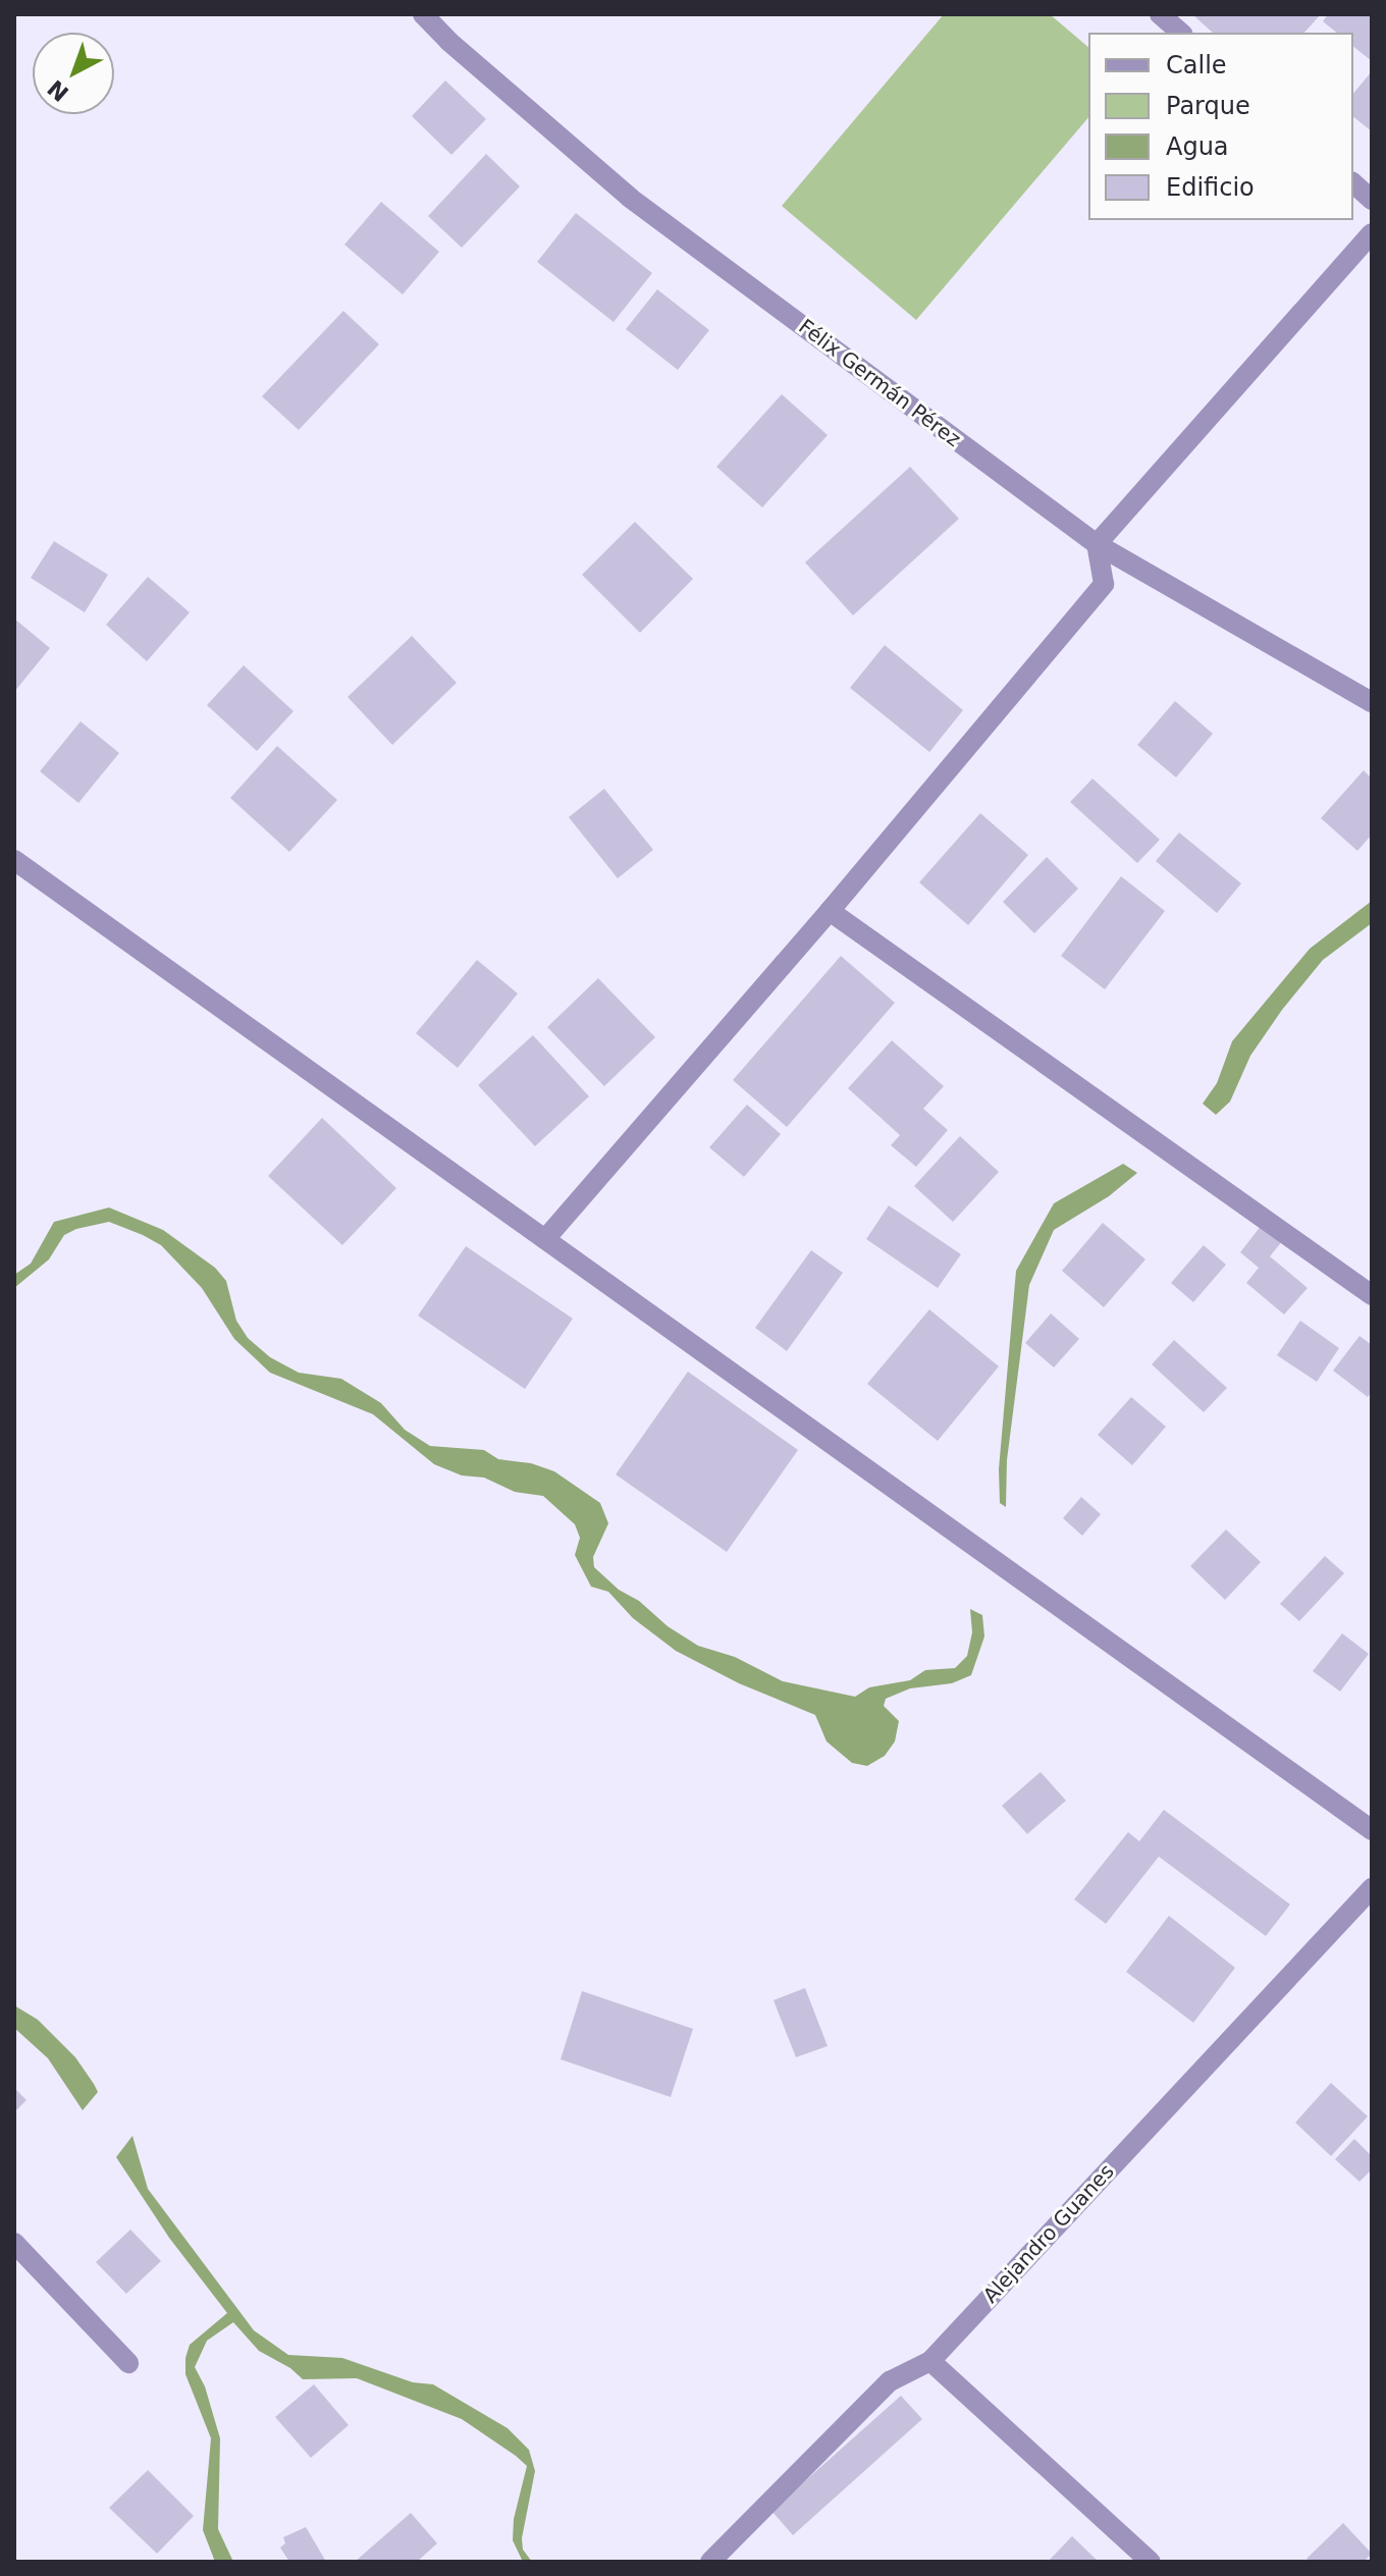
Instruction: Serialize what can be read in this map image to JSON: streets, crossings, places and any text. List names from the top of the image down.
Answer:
{
  "streets": {
    "street": ["Félix Germán Pérez", "Alejandro Guanes"]
  },
  "legend": [
    "Calle",
    "Parque",
    "Agua",
    "Edificio"
  ],
  "north": "bottom left"
}
